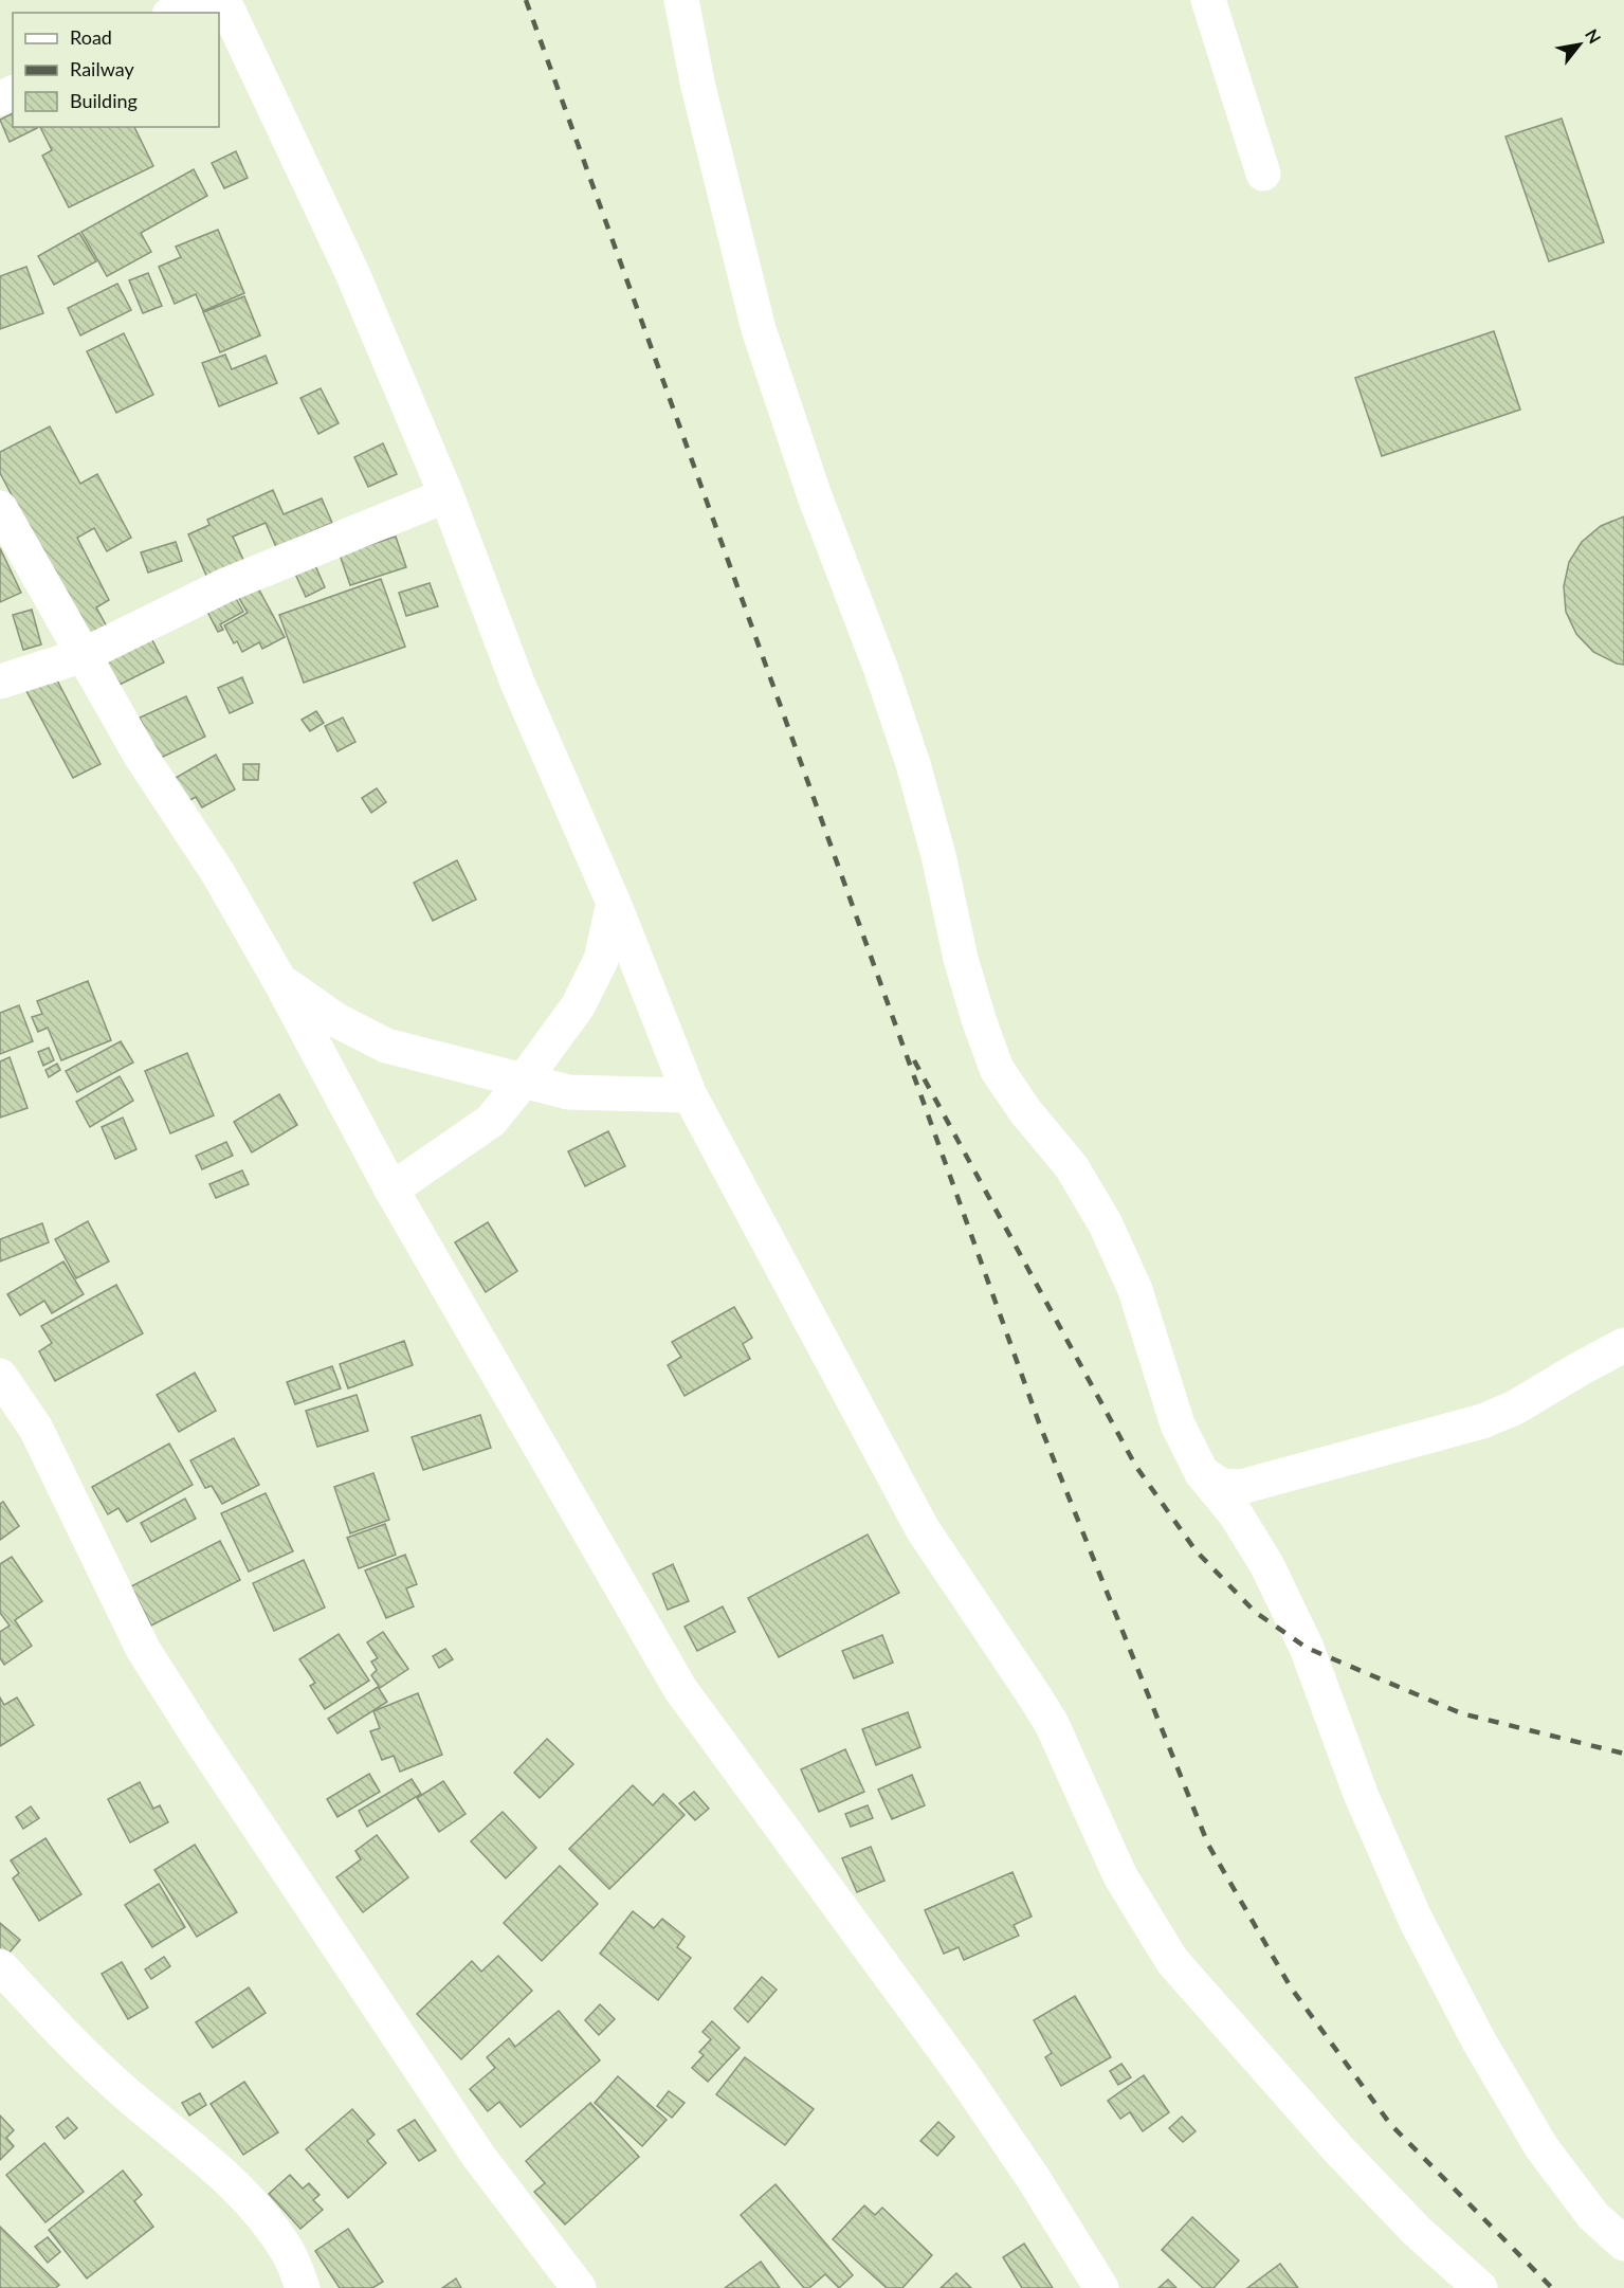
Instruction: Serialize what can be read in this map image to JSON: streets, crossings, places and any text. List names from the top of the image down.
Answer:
{
  "legend": ["Road", "Railway", "Building"],
  "north": "top right"
}
